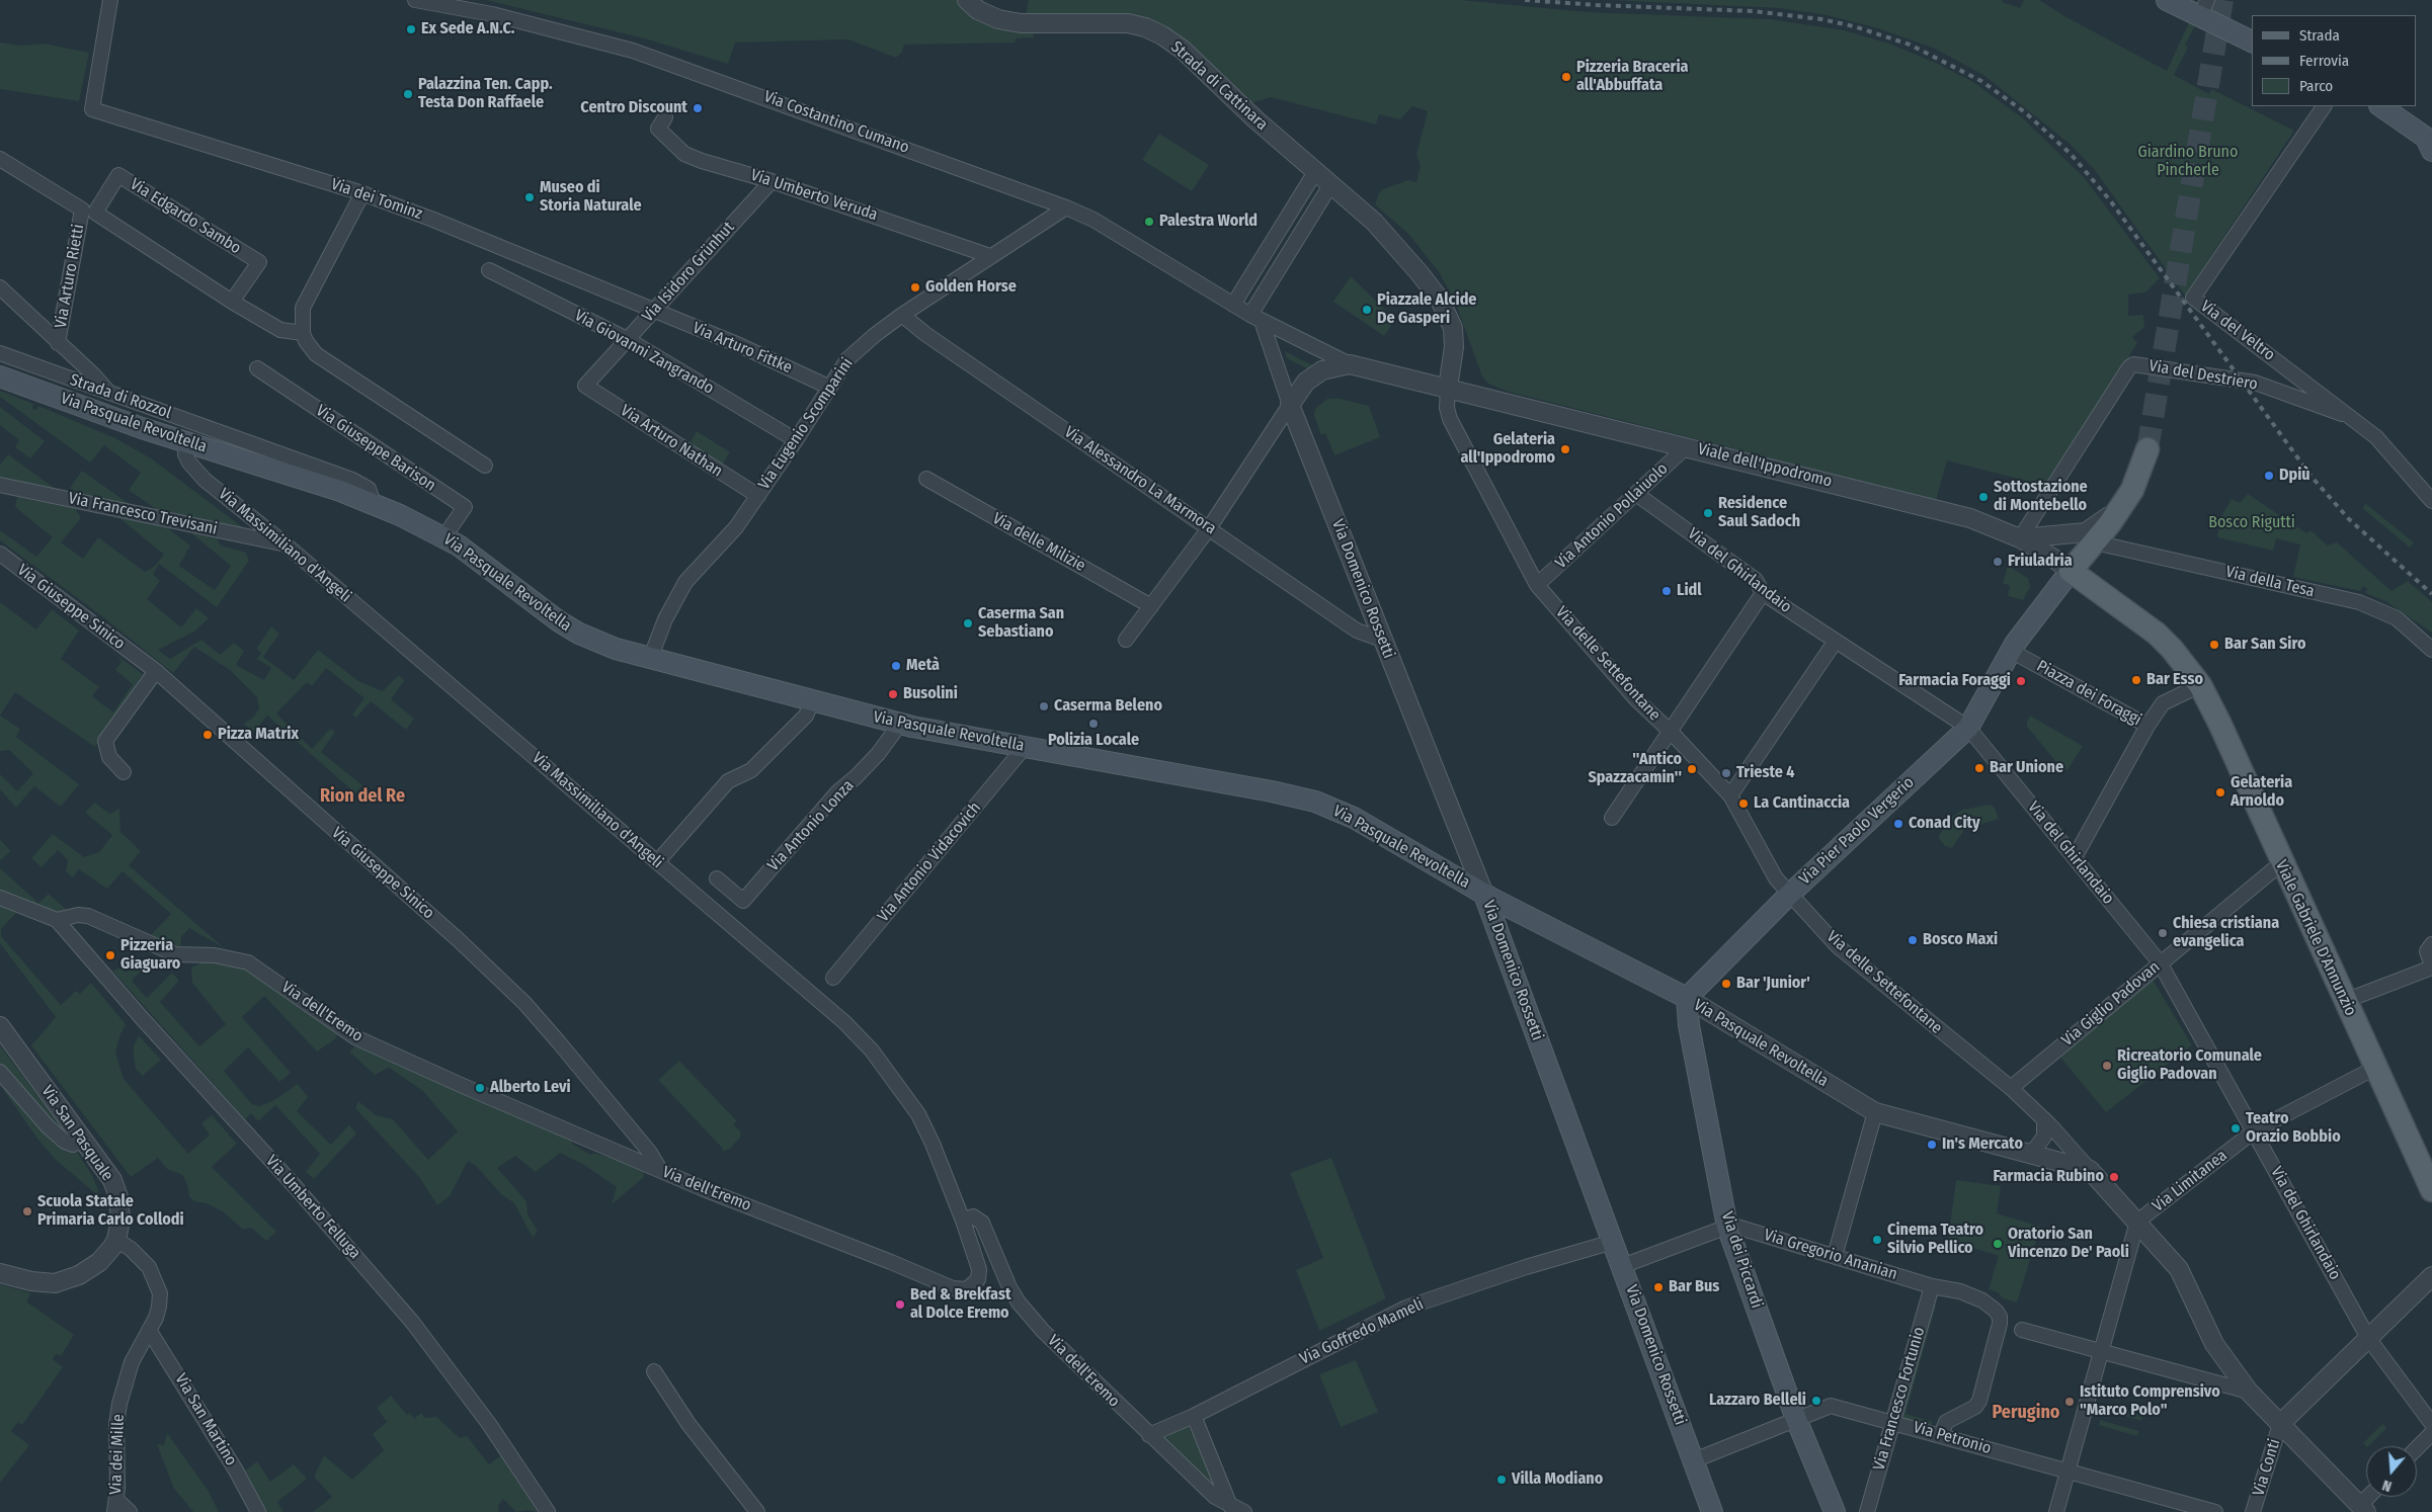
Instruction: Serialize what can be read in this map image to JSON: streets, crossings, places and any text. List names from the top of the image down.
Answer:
{
  "streets": {
    "main road": [
      "Via Pasquale Revoltella",
      "Via Domenico Rossetti",
      "Via Pier Paolo Vergerio",
      "Viale Gabriele D'Annunzio",
      "Via dei Piccardi"
    ],
    "street": [
      "Strada di Cattinara",
      "Via Costantino Cumano",
      "Via Umberto Veruda",
      "Via dei Tominz",
      "Via Edgardo Sambo",
      "Via Isidoro Grünhut",
      "Via Arturo Rietti",
      "Via del Veltro",
      "Via Arturo Fittke",
      "Via Giovanni Zangrando",
      "Via del Destriero",
      "Strada di Rozzol",
      "Via Eugenio Scomparini",
      "Via Arturo Nathan",
      "Via Giuseppe Barison",
      "Viale dell'Ippodromo",
      "Via Alessandro La Marmora",
      "Via Francesco Trevisani",
      "Via Antonio Pollaiuolo",
      "Via delle Milizie",
      "Via Massimiliano d'Angeli",
      "Via del Ghirlandaio",
      "Via della Tesa",
      "Via Giuseppe Sinico",
      "Via delle Settefontane",
      "Piazza dei Foraggi",
      "Via Antonio Lonza",
      "Via Antonio Vidacovich",
      "Via Giglio Padovan",
      "Via dell'Eremo",
      "Via San Pasquale",
      "Via Limitanea",
      "Via Umberto Felluga",
      "Via Gregorio Ananian",
      "Via Goffredo Mameli",
      "Via Francesco Fortunio",
      "Via San Martino",
      "Via Petronio",
      "Via dei Mille",
      "Via Conti"
    ]
  },
  "crossings": [
    ["Via Costantino Cumano", "Via Eugenio Scomparini"],
    ["Via Umberto Veruda", "Via Isidoro Grünhut"],
    ["Via Umberto Veruda", "Via Eugenio Scomparini"],
    ["Via dei Tominz", "Via Isidoro Grünhut"],
    ["Via dei Tominz", "Via Arturo Fittke"],
    ["Via Isidoro Grünhut", "Via Arturo Fittke"],
    ["Via Isidoro Grünhut", "Via Giovanni Zangrando"],
    ["Via Isidoro Grünhut", "Via Arturo Nathan"],
    ["Via del Veltro", "Via del Destriero"],
    ["Via Arturo Fittke", "Via Eugenio Scomparini"],
    ["Via Giovanni Zangrando", "Via Eugenio Scomparini"],
    ["Via del Destriero", "Viale dell'Ippodromo"],
    ["Strada di Rozzol", "Via Pasquale Revoltella"],
    ["Via Pasquale Revoltella", "Via Eugenio Scomparini"],
    ["Via Pasquale Revoltella", "Via Giuseppe Barison"],
    ["Via Pasquale Revoltella", "Via Massimiliano d'Angeli"],
    ["Via Pasquale Revoltella", "Via Domenico Rossetti"],
    ["Via Pasquale Revoltella", "Via delle Settefontane"],
    ["Via Pasquale Revoltella", "Via Antonio Lonza"],
    ["Via Pasquale Revoltella", "Via Pier Paolo Vergerio"],
    ["Via Pasquale Revoltella", "Via Antonio Vidacovich"],
    ["Via Pasquale Revoltella", "Via dei Piccardi"],
    ["Via Eugenio Scomparini", "Via Arturo Nathan"],
    ["Via Eugenio Scomparini", "Via Alessandro La Marmora"],
    ["Viale dell'Ippodromo", "Via Antonio Pollaiuolo"],
    ["Viale dell'Ippodromo", "Via delle Settefontane"],
    ["Via Alessandro La Marmora", "Via Domenico Rossetti"],
    ["Via Francesco Trevisani", "Via Massimiliano d'Angeli"],
    ["Via Antonio Pollaiuolo", "Via del Ghirlandaio"],
    ["Via Antonio Pollaiuolo", "Via delle Settefontane"],
    ["Via Massimiliano d'Angeli", "Via dell'Eremo"],
    ["Via del Ghirlandaio", "Via Pier Paolo Vergerio"],
    ["Via del Ghirlandaio", "Via Giglio Padovan"],
    ["Via del Ghirlandaio", "Via Limitanea"],
    ["Via Domenico Rossetti", "Via Gregorio Ananian"],
    ["Via Domenico Rossetti", "Via Goffredo Mameli"],
    ["Via Domenico Rossetti", "Via Petronio"],
    ["Via Giuseppe Sinico", "Via dell'Eremo"],
    ["Via delle Settefontane", "Via Pier Paolo Vergerio"],
    ["Via delle Settefontane", "Via Giglio Padovan"],
    ["Via delle Settefontane", "Via Limitanea"],
    ["Via delle Settefontane", "Via Conti"],
    ["Piazza dei Foraggi", "Via Pier Paolo Vergerio"],
    ["Piazza dei Foraggi", "Viale Gabriele D'Annunzio"],
    ["Via Pier Paolo Vergerio", "Via dei Piccardi"],
    ["Viale Gabriele D'Annunzio", "Via Giglio Padovan"],
    ["Viale Gabriele D'Annunzio", "Via Limitanea"],
    ["Via dell'Eremo", "Via Umberto Felluga"],
    ["Via dell'Eremo", "Via Goffredo Mameli"],
    ["Via San Pasquale", "Via dei Mille"],
    ["Via Gregorio Ananian", "Via dei Piccardi"],
    ["Via Gregorio Ananian", "Via Francesco Fortunio"],
    ["Via Gregorio Ananian", "Via Petronio"],
    ["Via dei Piccardi", "Via Petronio"],
    ["Via Francesco Fortunio", "Via Petronio"],
    ["Via San Martino", "Via dei Mille"]
  ],
  "districts": ["Rion del Re", "Perugino"],
  "parks": ["Giardino Bruno Pincherle", "Bosco Rigutti"],
  "places": [
    "Ex Sede A.N.C.",
    "Pizzeria Braceria all'Abbuffata",
    "Palazzina Ten. Capp. Testa Don Raffaele",
    "Centro Discount",
    "Museo di Storia Naturale",
    "Palestra World",
    "Golden Horse",
    "Piazzale Alcide De Gasperi",
    "Gelateria all'Ippodromo",
    "Dpiù",
    "Sottostazione di Montebello",
    "Residence Saul Sadoch",
    "Friuladria",
    "Lidl",
    "Caserma San Sebastiano",
    "Bar San Siro",
    "Metà",
    "Bar Esso",
    "Farmacia Foraggi",
    "Busolini",
    "Caserma Beleno",
    "Polizia Locale",
    "Pizza Matrix",
    "Bar Unione",
    "''Antico Spazzacamin''",
    "Trieste 4",
    "Gelateria Arnoldo",
    "La Cantinaccia",
    "Conad City",
    "Chiesa cristiana evangelica",
    "Bosco Maxi",
    "Pizzeria Giaguaro",
    "Bar 'Junior'",
    "Ricreatorio Comunale Giglio Padovan",
    "Alberto Levi",
    "Teatro Orazio Bobbio",
    "In's Mercato",
    "Farmacia Rubino",
    "Scuola Statale Primaria Carlo Collodi",
    "Cinema Teatro Silvio Pellico",
    "Oratorio San Vincenzo De' Paoli",
    "Bar Bus",
    "Bed & Brekfast al Dolce Eremo",
    "Lazzaro Belleli",
    "Istituto Comprensivo \"Marco Polo\"",
    "Villa Modiano"
  ],
  "legend": ["Strada", "Ferrovia", "Parco"],
  "north": "bottom"
}
